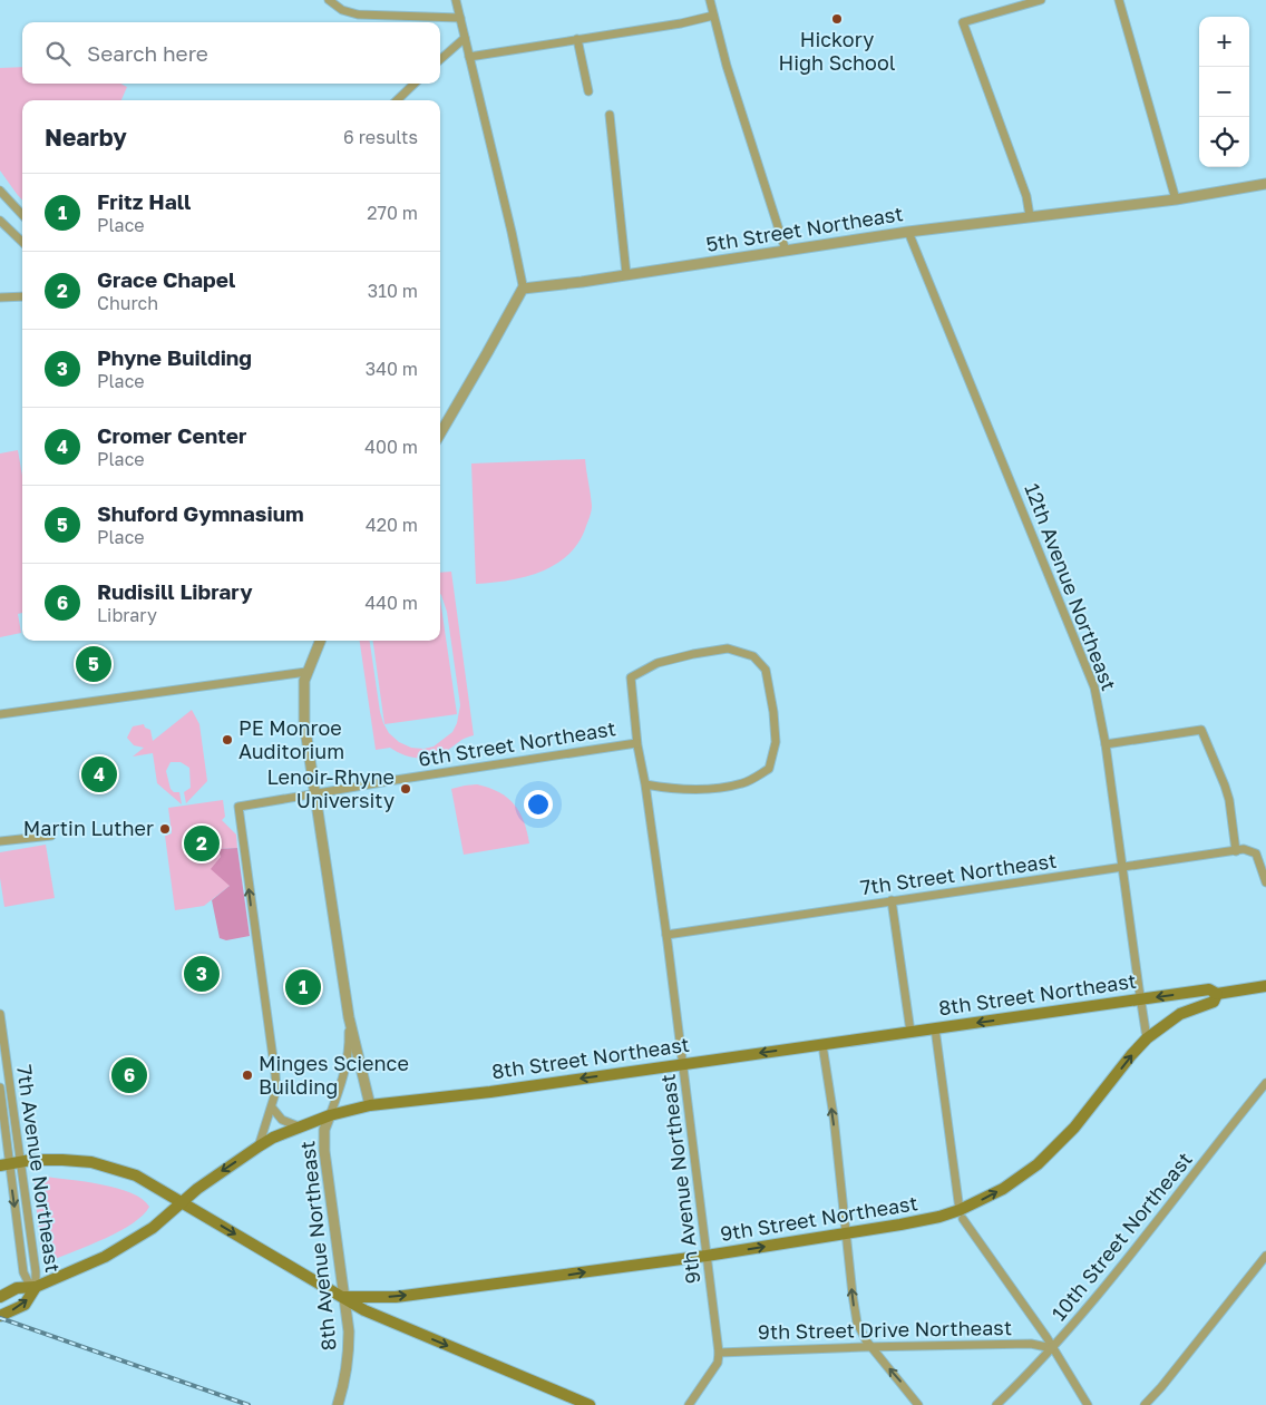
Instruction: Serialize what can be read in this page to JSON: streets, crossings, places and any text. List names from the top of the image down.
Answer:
{
  "streets": {
    "main road": ["8th Street Northeast", "9th Street Northeast"],
    "street": [
      "5th Street Northeast",
      "12th Avenue Northeast",
      "6th Street Northeast",
      "7th Street Northeast",
      "7th Avenue Northeast",
      "9th Avenue Northeast",
      "10th Street Northeast",
      "8th Avenue Northeast",
      "9th Street Drive Northeast"
    ]
  },
  "crossings": [
    ["5th Street Northeast", "12th Avenue Northeast"],
    ["12th Avenue Northeast", "7th Street Northeast"],
    ["12th Avenue Northeast", "8th Street Northeast"],
    ["12th Avenue Northeast", "9th Street Northeast"],
    ["6th Street Northeast", "9th Avenue Northeast"],
    ["7th Street Northeast", "9th Avenue Northeast"],
    ["8th Street Northeast", "7th Avenue Northeast"],
    ["8th Street Northeast", "9th Avenue Northeast"],
    ["8th Street Northeast", "9th Street Northeast"],
    ["8th Street Northeast", "8th Avenue Northeast"],
    ["9th Avenue Northeast", "9th Street Northeast"],
    ["9th Avenue Northeast", "9th Street Drive Northeast"],
    ["9th Street Northeast", "8th Avenue Northeast"],
    ["10th Street Northeast", "9th Street Drive Northeast"]
  ],
  "one_way": ["6th Street Northeast", "8th Street Northeast", "9th Street Northeast"],
  "places": [
    "Hickory High School",
    "PE Monroe Auditorium",
    "Lenoir-Rhyne University",
    "Martin Luther",
    "Minges Science Building"
  ],
  "page": {
    "map_buttons": ["+", "−"],
    "search": "Search here",
    "heading": ["Nearby", "6 results"],
    "list": [
      {
        "mark": "1",
        "name": "Fritz Hall",
        "note": "Place",
        "value": "270 m"
      },
      {
        "mark": "2",
        "name": "Grace Chapel",
        "note": "Church",
        "value": "310 m"
      },
      {
        "mark": "3",
        "name": "Phyne Building",
        "note": "Place",
        "value": "340 m"
      },
      {
        "mark": "4",
        "name": "Cromer Center",
        "note": "Place",
        "value": "400 m"
      },
      {
        "mark": "5",
        "name": "Shuford Gymnasium",
        "note": "Place",
        "value": "420 m"
      },
      {
        "mark": "6",
        "name": "Rudisill Library",
        "note": "Library",
        "value": "440 m"
      }
    ],
    "pins": [
      "5",
      "4",
      "2",
      "3",
      "1",
      "6"
    ]
  }
}
